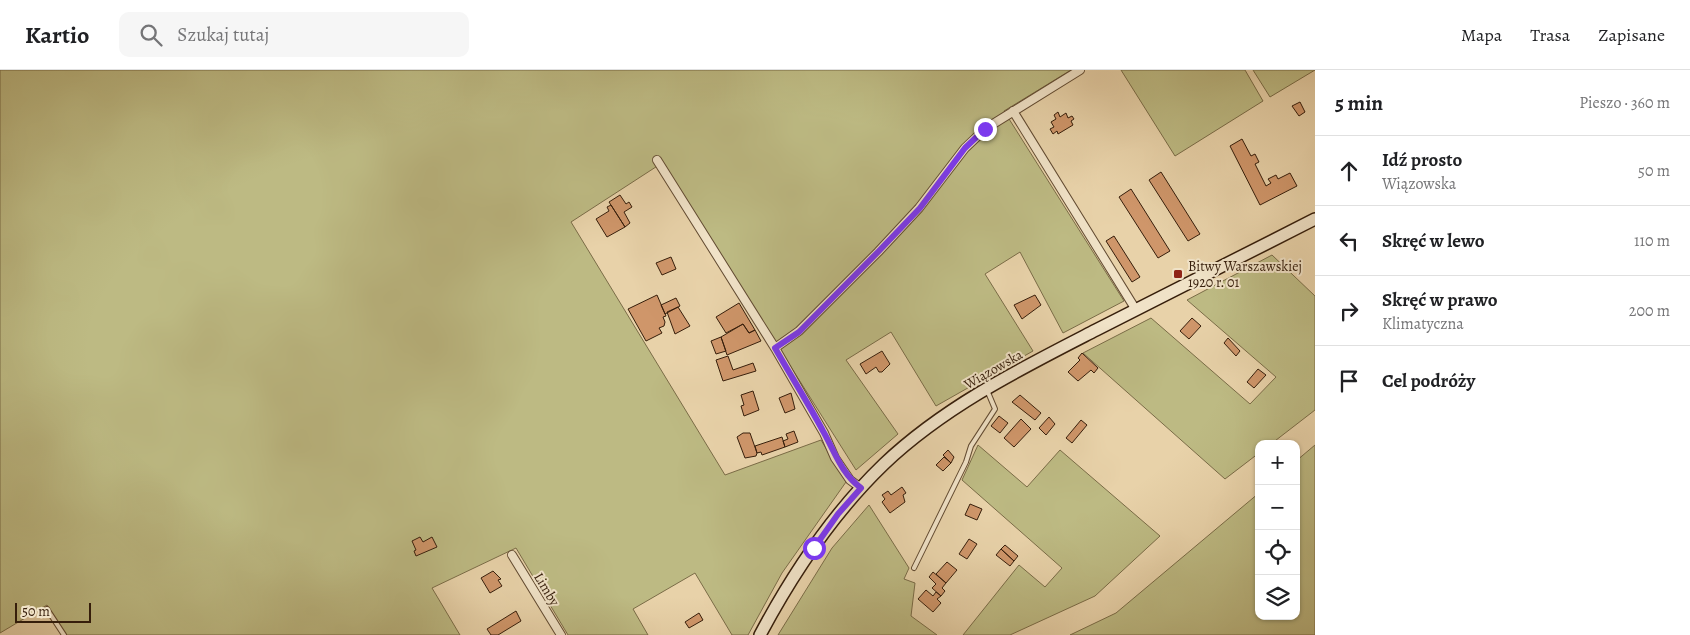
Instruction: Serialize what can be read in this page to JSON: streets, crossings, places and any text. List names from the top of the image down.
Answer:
{
  "streets": {
    "main road": ["Wiązowska"],
    "street": ["Limby"]
  },
  "places": {
    "transit": ["Bitwy Warszawskiej 1920 r. 01"]
  },
  "scale_bar": "50 m",
  "page": {
    "header": "Kartio",
    "search": "Szukaj tutaj",
    "nav": ["Mapa", "Trasa", "Zapisane"],
    "heading": ["5 min", "Pieszo · 360 m"],
    "list": [
      ["Idź prosto", "Wiązowska", "50 m"],
      ["Skręć w lewo", "110 m"],
      ["Skręć w prawo", "Klimatyczna", "200 m"],
      "Cel podróży"
    ],
    "map_buttons": ["+", "−"],
    "scale": "50 m"
  }
}
